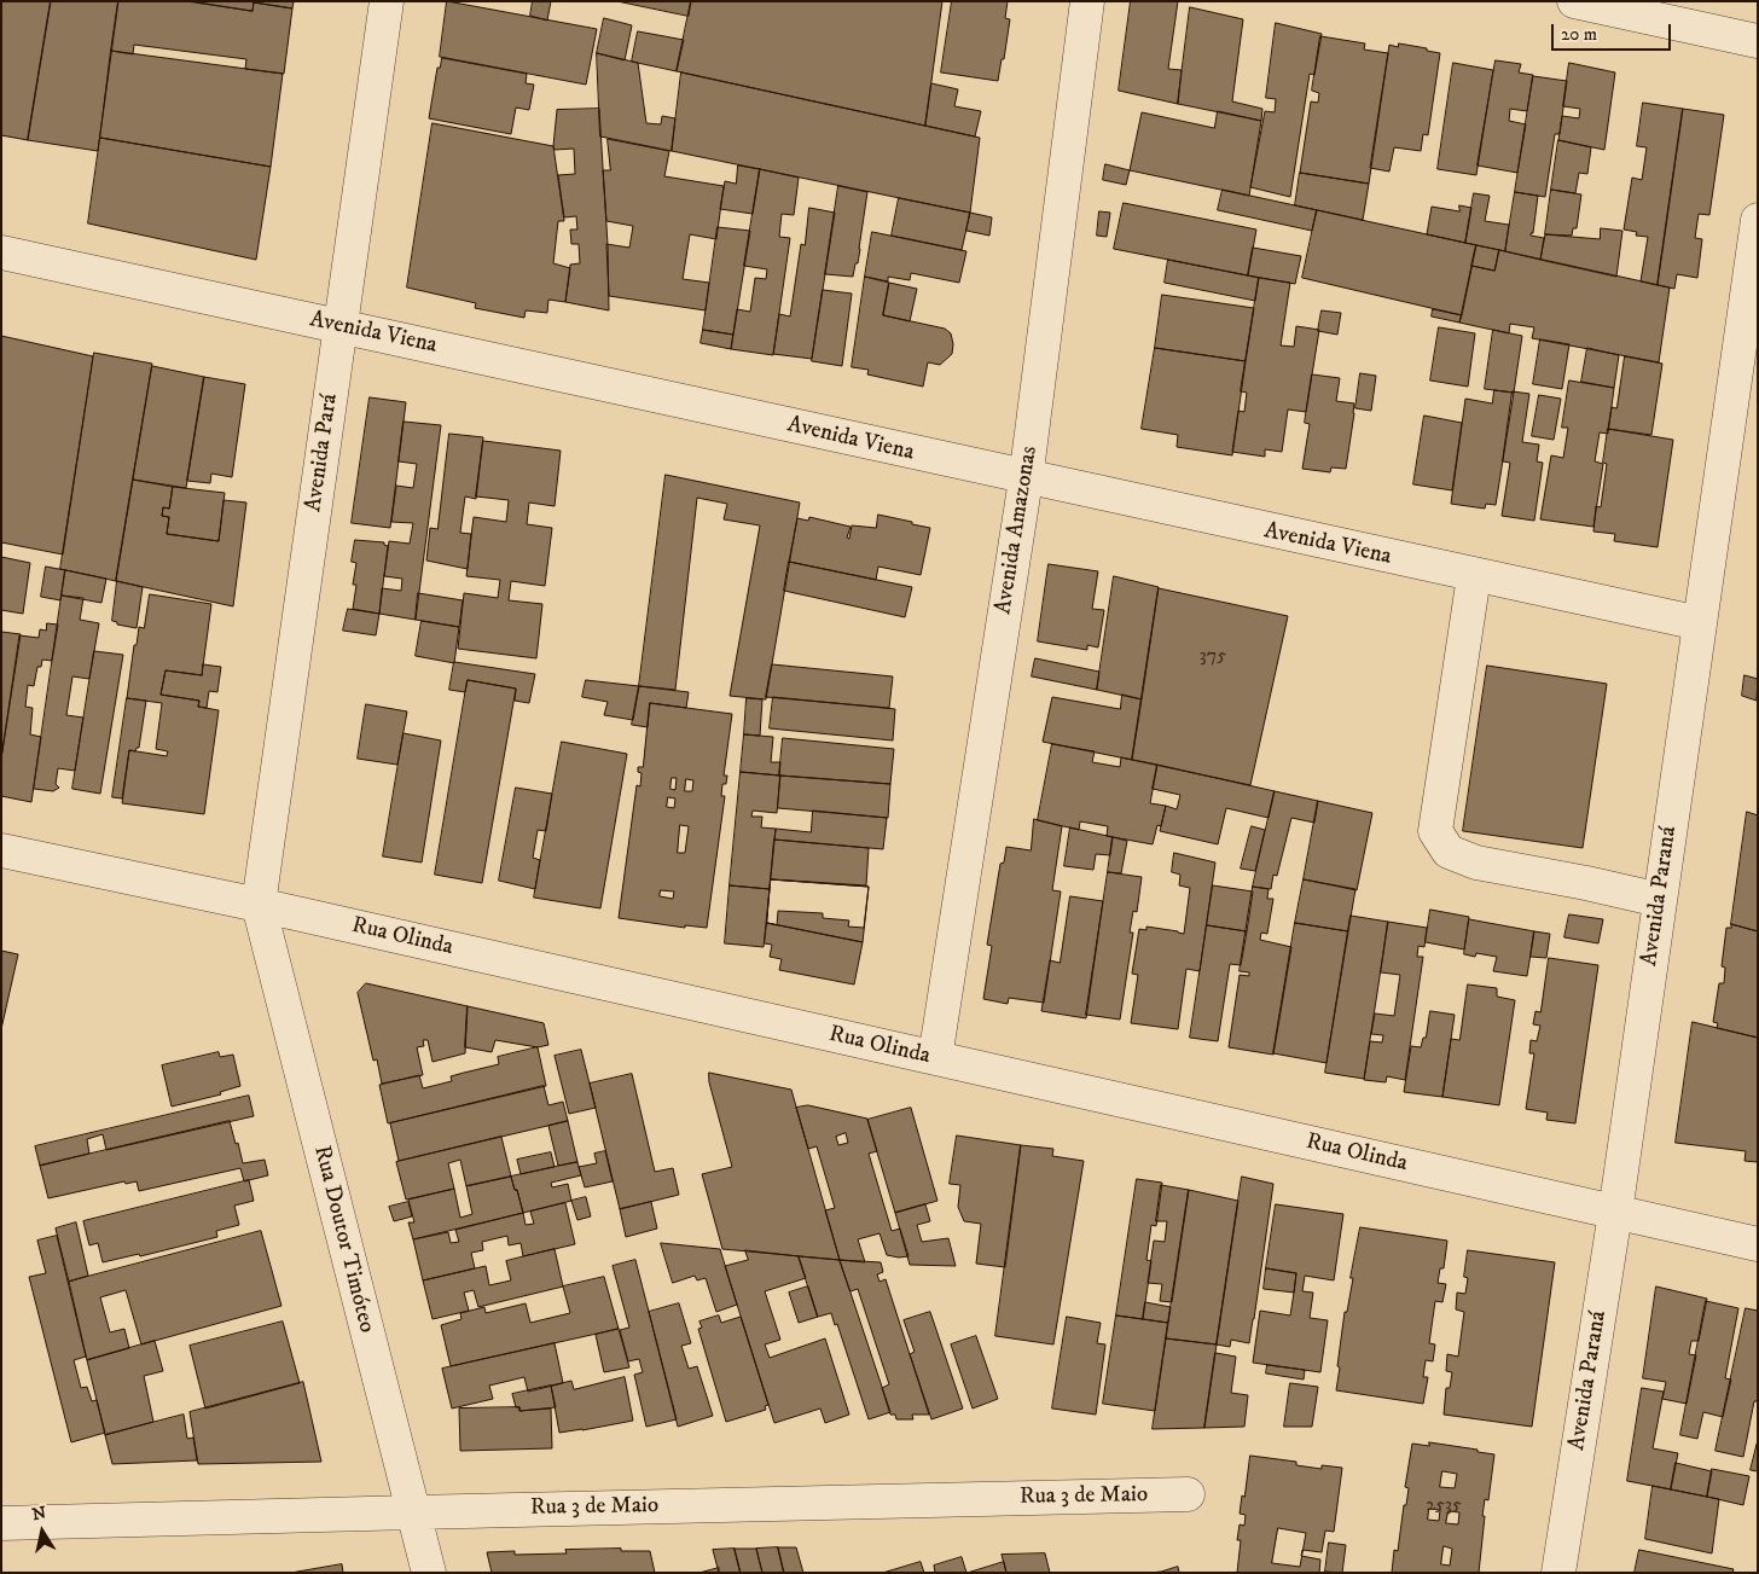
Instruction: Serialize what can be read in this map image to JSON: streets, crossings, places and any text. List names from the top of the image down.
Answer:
{
  "streets": {
    "street": [
      "Avenida Viena",
      "Avenida Pará",
      "Avenida Amazonas",
      "Avenida Paraná",
      "Rua Olinda",
      "Rua Doutor Timóteo",
      "Rua 3 de Maio"
    ]
  },
  "crossings": [
    ["Avenida Viena", "Avenida Pará"],
    ["Avenida Viena", "Avenida Amazonas"],
    ["Avenida Viena", "Avenida Paraná"],
    ["Avenida Pará", "Rua Olinda"],
    ["Avenida Pará", "Rua Doutor Timóteo"],
    ["Avenida Amazonas", "Rua Olinda"],
    ["Avenida Paraná", "Rua Olinda"],
    ["Rua Olinda", "Rua Doutor Timóteo"],
    ["Rua Doutor Timóteo", "Rua 3 de Maio"]
  ],
  "house_numbers": ["375", "2535"],
  "scale_bar": "20 m",
  "north": "top"
}
